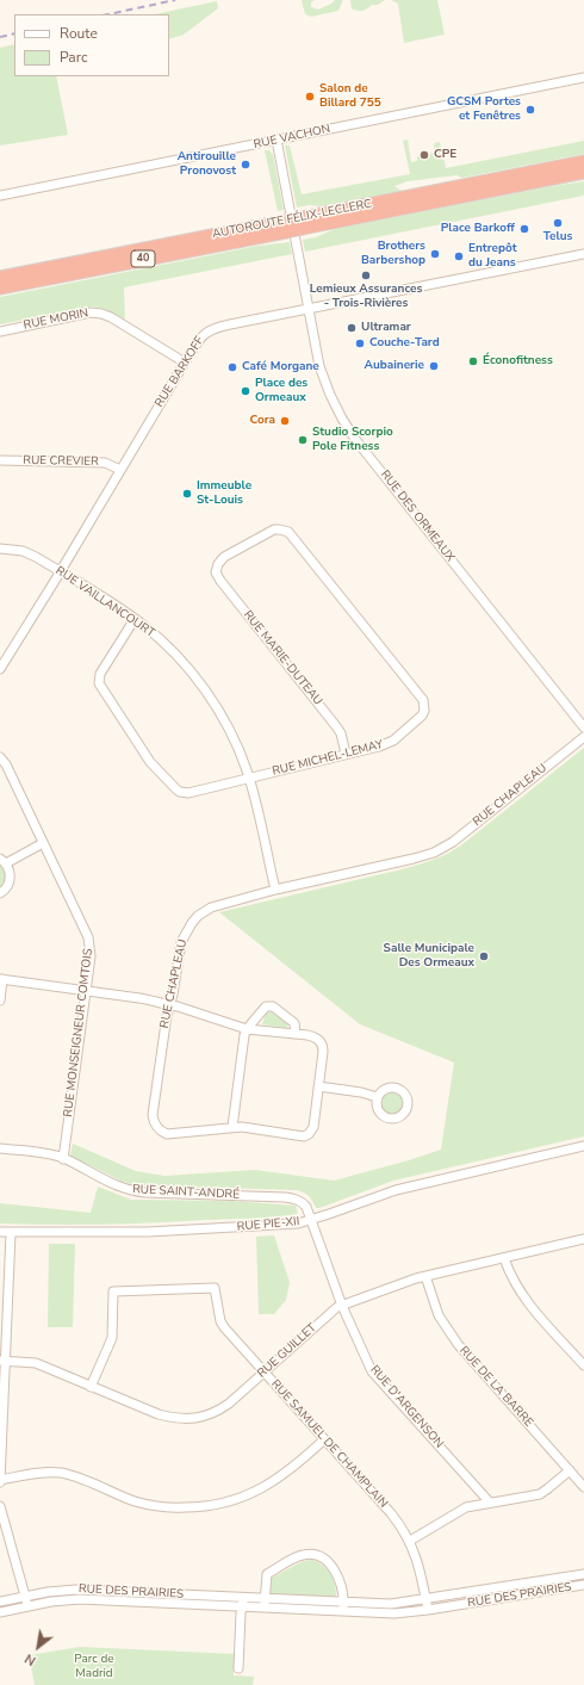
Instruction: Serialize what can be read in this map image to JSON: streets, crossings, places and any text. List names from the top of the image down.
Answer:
{
  "streets": {
    "highway": ["AUTOROUTE FÉLIX-LECLERC", "40"],
    "street": [
      "RUE VACHON",
      "RUE MORIN",
      "RUE BARKOFF",
      "RUE CREVIER",
      "RUE DES ORMEAUX",
      "RUE VAILLANCOURT",
      "RUE MARIE-DUTEAU",
      "RUE MICHEL-LEMAY",
      "RUE CHAPLEAU",
      "RUE MONSEIGNEUR COMTOIS",
      "RUE SAINT-ANDRÉ",
      "RUE PIE-XII",
      "RUE GUILLET",
      "RUE DE LA BARRE",
      "RUE D'ARGENSON",
      "RUE SAMUEL DE CHAMPLAIN",
      "RUE DES PRAIRIES"
    ]
  },
  "crossings": [
    ["RUE VACHON", "RUE DES ORMEAUX"],
    ["RUE MORIN", "RUE BARKOFF"],
    ["RUE BARKOFF", "RUE CREVIER"],
    ["RUE BARKOFF", "RUE DES ORMEAUX"],
    ["RUE BARKOFF", "RUE VAILLANCOURT"],
    ["RUE VAILLANCOURT", "RUE MICHEL-LEMAY"],
    ["RUE VAILLANCOURT", "RUE CHAPLEAU"],
    ["RUE MARIE-DUTEAU", "RUE MICHEL-LEMAY"],
    ["RUE CHAPLEAU", "RUE MONSEIGNEUR COMTOIS"],
    ["RUE MONSEIGNEUR COMTOIS", "RUE SAINT-ANDRÉ"],
    ["RUE SAINT-ANDRÉ", "RUE PIE-XII"],
    ["RUE SAINT-ANDRÉ", "RUE D'ARGENSON"],
    ["RUE PIE-XII", "RUE D'ARGENSON"],
    ["RUE GUILLET", "RUE DE LA BARRE"],
    ["RUE GUILLET", "RUE D'ARGENSON"],
    ["RUE GUILLET", "RUE SAMUEL DE CHAMPLAIN"],
    ["RUE SAMUEL DE CHAMPLAIN", "RUE DES PRAIRIES"]
  ],
  "parks": ["Parc de Madrid"],
  "places": [
    "Salon de Billard 755",
    "GCSM Portes et Fenêtres",
    "CPE",
    "Antirouille Pronovost",
    "Telus",
    "Place Barkoff",
    "Brothers Barbershop",
    "Entrepôt du Jeans",
    "Lemieux Assurances - Trois-Rivières",
    "Ultramar",
    "Couche-Tard",
    "Éconofitness",
    "Aubainerie",
    "Café Morgane",
    "Place des Ormeaux",
    "Cora",
    "Studio Scorpio Pole Fitness",
    "Immeuble St-Louis",
    "Salle Municipale Des Ormeaux"
  ],
  "legend": ["Route", "Parc"],
  "north": "bottom left"
}
